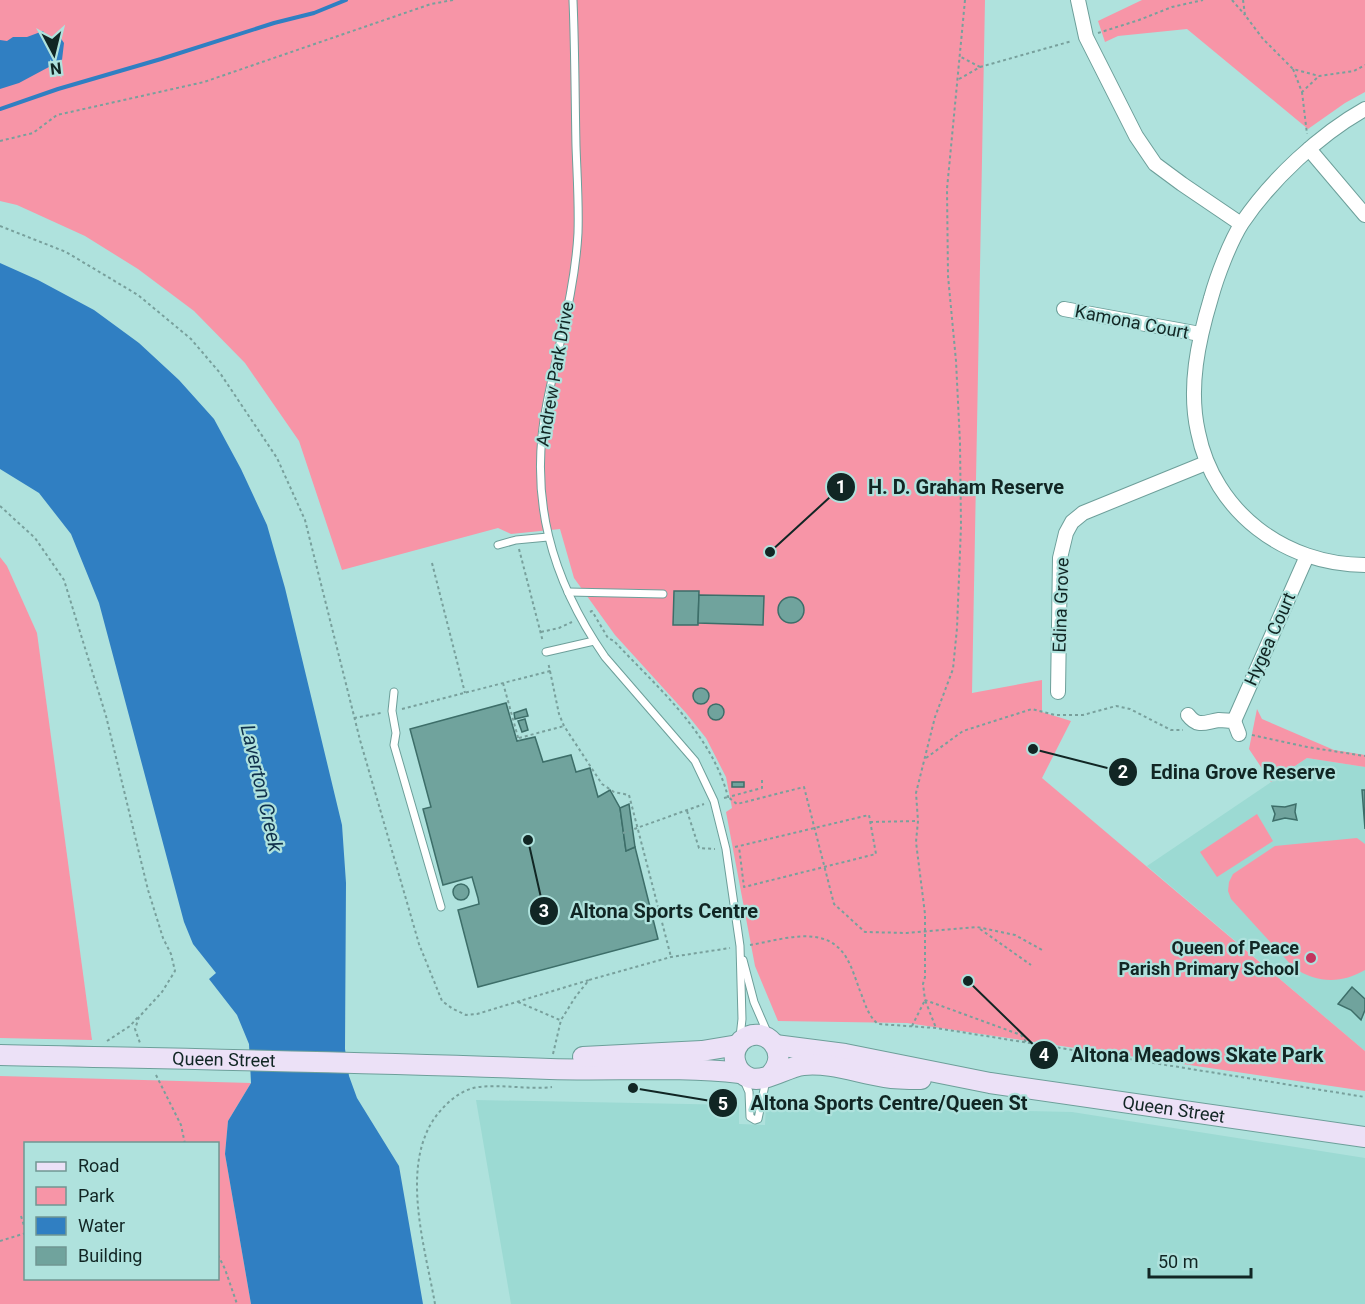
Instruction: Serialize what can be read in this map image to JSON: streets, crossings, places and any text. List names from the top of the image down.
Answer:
{
  "streets": {
    "main road": ["Queen Street"],
    "street": ["Kamona Court", "Edina Grove", "Hygea Court"],
    "lane": ["Andrew Park Drive"]
  },
  "crossings": [
    ["Andrew Park Drive", "Queen Street"]
  ],
  "water": ["Laverton Creek"],
  "places": [
    "H. D. Graham Reserve",
    "Edina Grove Reserve",
    "Altona Sports Centre",
    "Queen of Peace Parish Primary School",
    "Altona Meadows Skate Park",
    "Altona Sports Centre/Queen St"
  ],
  "legend": [
    "Road",
    "Park",
    "Water",
    "Building"
  ],
  "scale_bar": "50 m",
  "north": "bottom"
}
